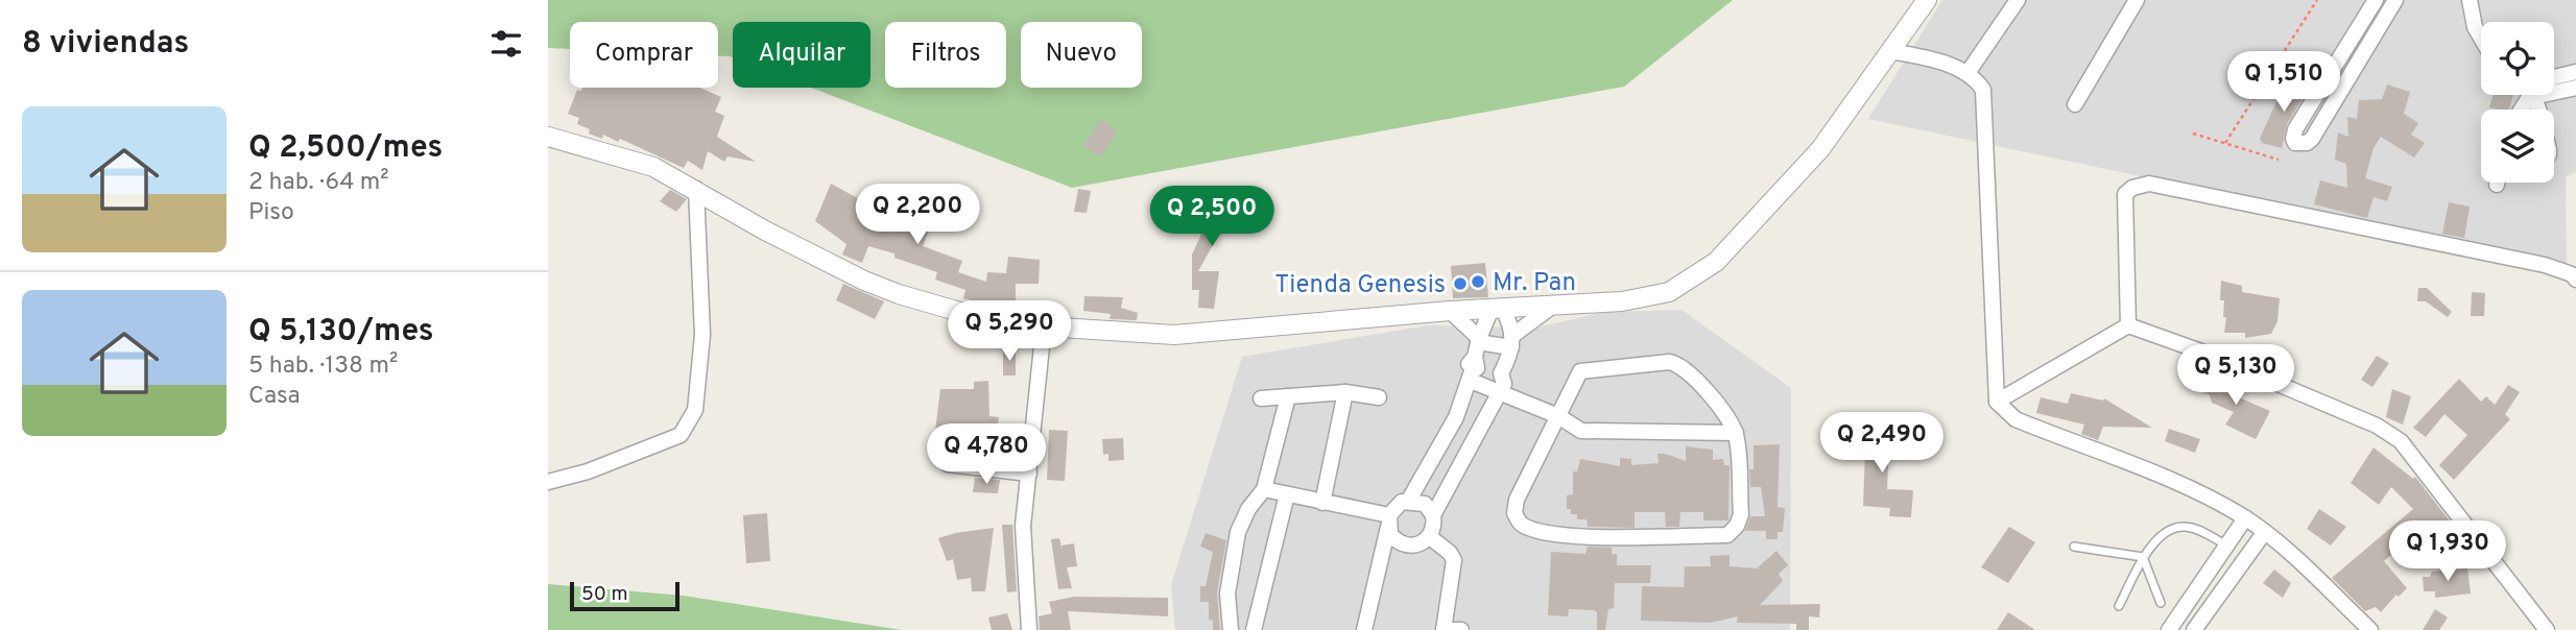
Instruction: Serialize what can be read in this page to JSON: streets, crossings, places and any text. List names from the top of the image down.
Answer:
{
  "places": ["Mr. Pan", "Tienda Genesis"],
  "scale_bar": "50 m",
  "page": {
    "heading": "8 viviendas",
    "chip": [
      "Comprar",
      "Alquilar",
      "Filtros",
      "Nuevo"
    ],
    "price": [
      "Q 1,510",
      "Q 2,200",
      "Q 2,500",
      "Q 5,290",
      "Q 5,130",
      "Q 2,490",
      "Q 4,780",
      "Q 1,930"
    ],
    "list": [
      {
        "name": "Q 2,500/mes",
        "note": "2 hab. · 64 m² · Piso"
      },
      {
        "name": "Q 5,130/mes",
        "note": "5 hab. · 138 m² · Casa"
      }
    ],
    "scale": "50 m"
  }
}
